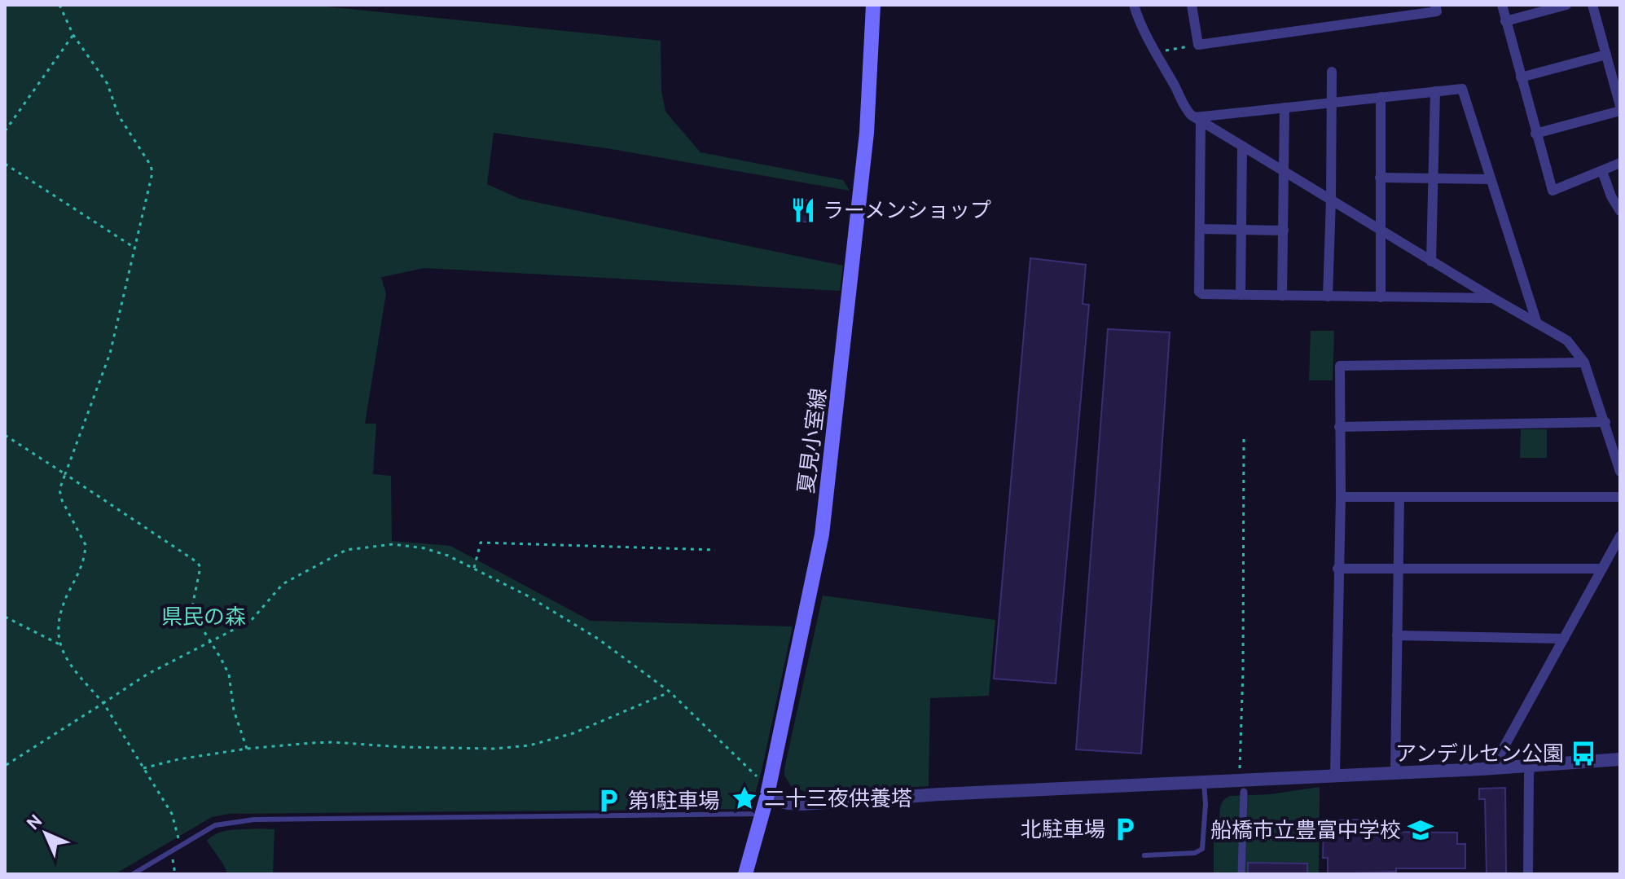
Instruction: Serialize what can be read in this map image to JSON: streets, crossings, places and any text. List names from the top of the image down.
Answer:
{
  "streets": {
    "main road": ["夏見小室線"]
  },
  "parks": ["県民の森"],
  "places": {
    "restaurant": ["ラーメンショップ"],
    "bus stop": ["アンデルセン公園"],
    "place": ["二十三夜供養塔"],
    "parking": ["第1駐車場", "北駐車場"],
    "school or university": ["船橋市立豊富中学校"]
  },
  "north": "top left"
}
